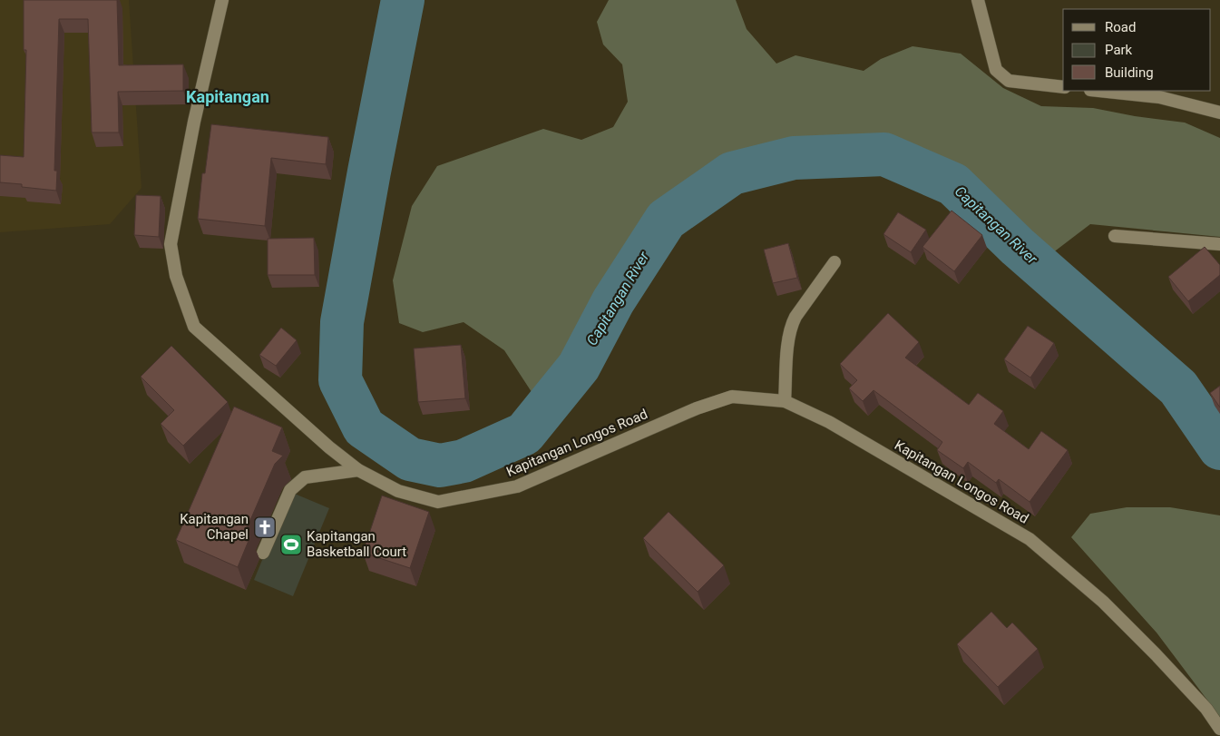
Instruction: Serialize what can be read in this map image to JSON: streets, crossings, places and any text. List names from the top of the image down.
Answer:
{
  "streets": {
    "street": ["Kapitangan Longos Road"]
  },
  "districts": ["Kapitangan"],
  "water": ["Capitangan River"],
  "places": {
    "church": ["Kapitangan Chapel"],
    "sports": ["Kapitangan Basketball Court"]
  },
  "legend": ["Road", "Park", "Building"]
}
